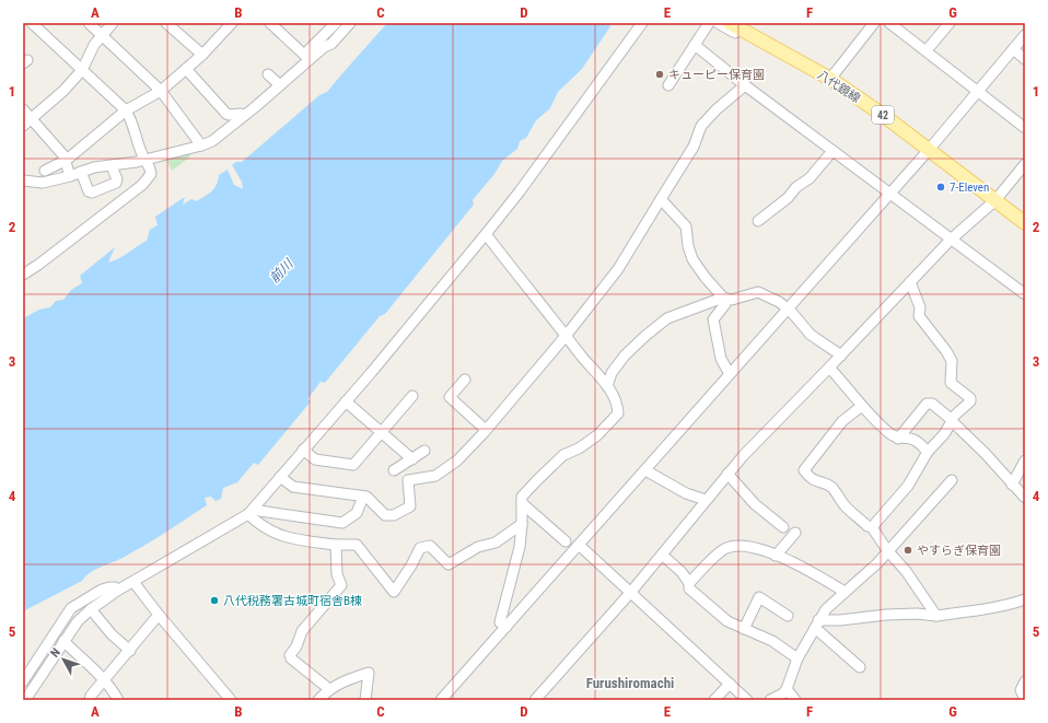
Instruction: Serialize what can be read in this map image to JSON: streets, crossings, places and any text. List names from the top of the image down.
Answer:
{
  "streets": {
    "main road": ["八代鏡線", "42"]
  },
  "districts": ["Furushiromachi"],
  "water": ["前川"],
  "places": [
    "キューピー保育園",
    "7-Eleven",
    "やすらぎ保育園",
    "八代税務署古城町宿舎B棟"
  ],
  "north": "top left",
  "grid": {
    "columns": [
      "A",
      "B",
      "C",
      "D",
      "E",
      "F",
      "G"
    ],
    "rows": [
      "1",
      "2",
      "3",
      "4",
      "5"
    ]
  }
}
